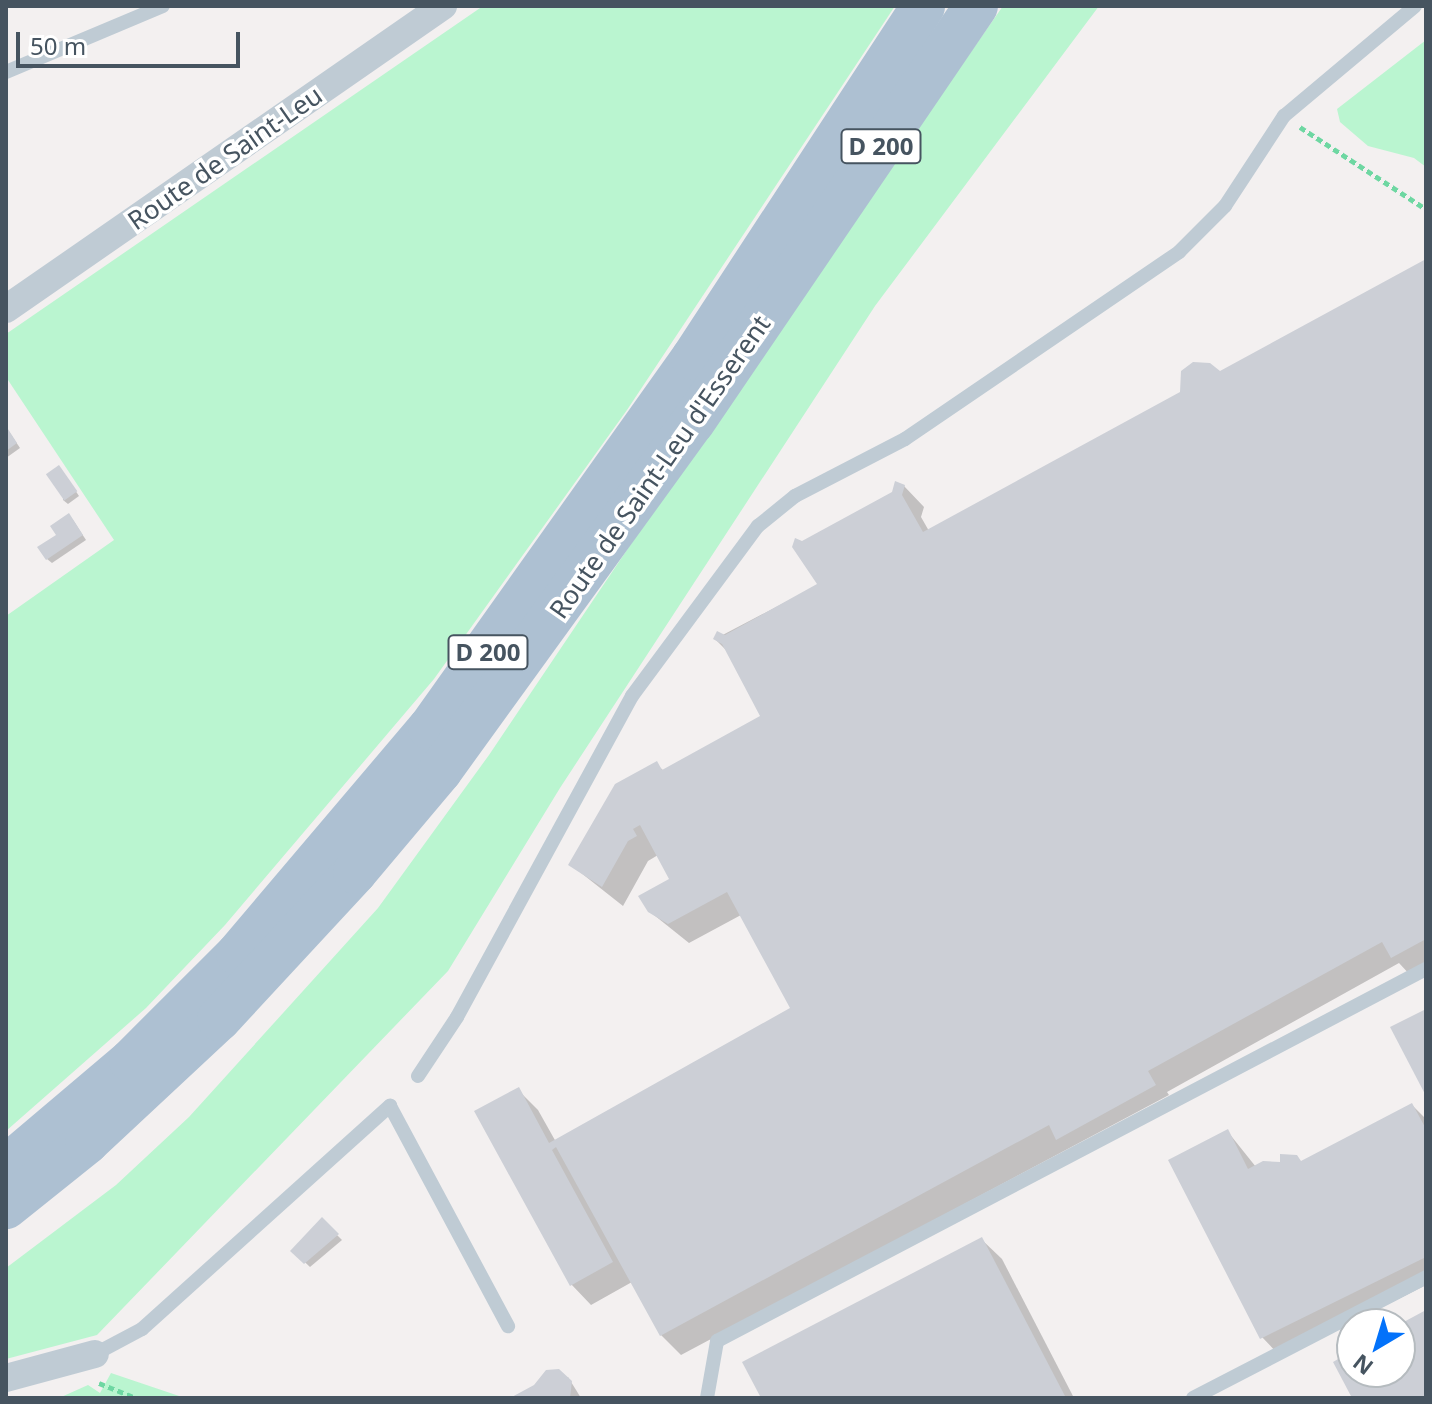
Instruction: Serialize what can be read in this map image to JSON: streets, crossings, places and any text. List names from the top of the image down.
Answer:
{
  "streets": {
    "main road": ["D 200", "Route de Saint-Leu d'Esserent"],
    "street": ["Route de Saint-Leu"]
  },
  "scale_bar": "50 m",
  "north": "bottom left"
}
